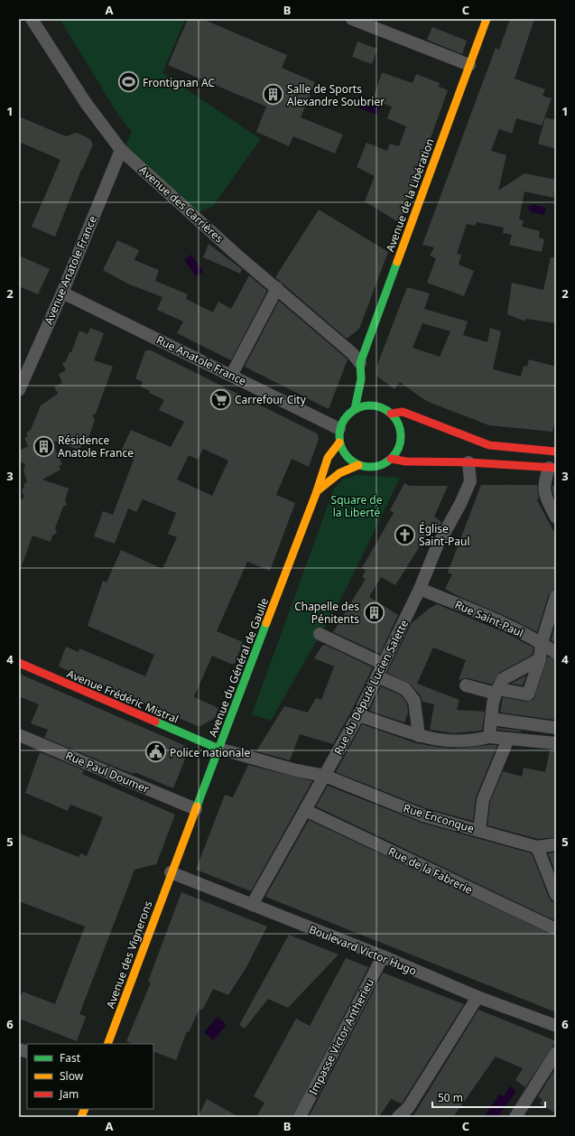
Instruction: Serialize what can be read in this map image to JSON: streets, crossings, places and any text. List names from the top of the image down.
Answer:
{
  "streets": {
    "main road": [
      "Avenue de la Libération",
      "Avenue du Général de Gaulle",
      "Avenue Frédéric Mistral",
      "Avenue des Vignerons"
    ],
    "street": [
      "Avenue des Carrières",
      "Avenue Anatole France",
      "Rue Anatole France",
      "Rue Saint-Paul",
      "Rue du Député Lucien Salette",
      "Rue Paul Doumer",
      "Rue Enconque",
      "Rue de la Fabrerie",
      "Boulevard Victor Hugo",
      "Impasse Victor Antherieu"
    ]
  },
  "crossings": [
    ["Avenue de la Libération", "Avenue des Carrières"],
    ["Avenue de la Libération", "Rue Anatole France"],
    ["Avenue de la Libération", "Avenue du Général de Gaulle"],
    ["Avenue des Carrières", "Avenue Anatole France"],
    ["Avenue Anatole France", "Rue Anatole France"],
    ["Rue Anatole France", "Avenue du Général de Gaulle"],
    ["Rue Saint-Paul", "Rue du Député Lucien Salette"],
    ["Avenue du Général de Gaulle", "Avenue Frédéric Mistral"],
    ["Avenue du Général de Gaulle", "Rue Paul Doumer"],
    ["Avenue du Général de Gaulle", "Rue Enconque"],
    ["Avenue du Général de Gaulle", "Boulevard Victor Hugo"],
    ["Avenue du Général de Gaulle", "Avenue des Vignerons"],
    ["Rue du Député Lucien Salette", "Rue Enconque"],
    ["Rue du Député Lucien Salette", "Rue de la Fabrerie"],
    ["Rue du Député Lucien Salette", "Boulevard Victor Hugo"],
    ["Avenue Frédéric Mistral", "Rue Enconque"],
    ["Boulevard Victor Hugo", "Avenue des Vignerons"],
    ["Boulevard Victor Hugo", "Impasse Victor Antherieu"]
  ],
  "parks": ["Square de la Liberté"],
  "places": {
    "sports": ["Frontignan AC"],
    "building": ["Salle de Sports Alexandre Soubrier", "Résidence Anatole France", "Chapelle des Pénitents"],
    "supermarket": ["Carrefour City"],
    "church": ["Église Saint-Paul"],
    "public building": ["Police nationale"]
  },
  "legend": ["Fast", "Slow", "Jam"],
  "scale_bar": "50 m",
  "grid": {
    "columns": ["A", "B", "C"],
    "rows": [
      "1",
      "2",
      "3",
      "4",
      "5",
      "6"
    ]
  }
}
